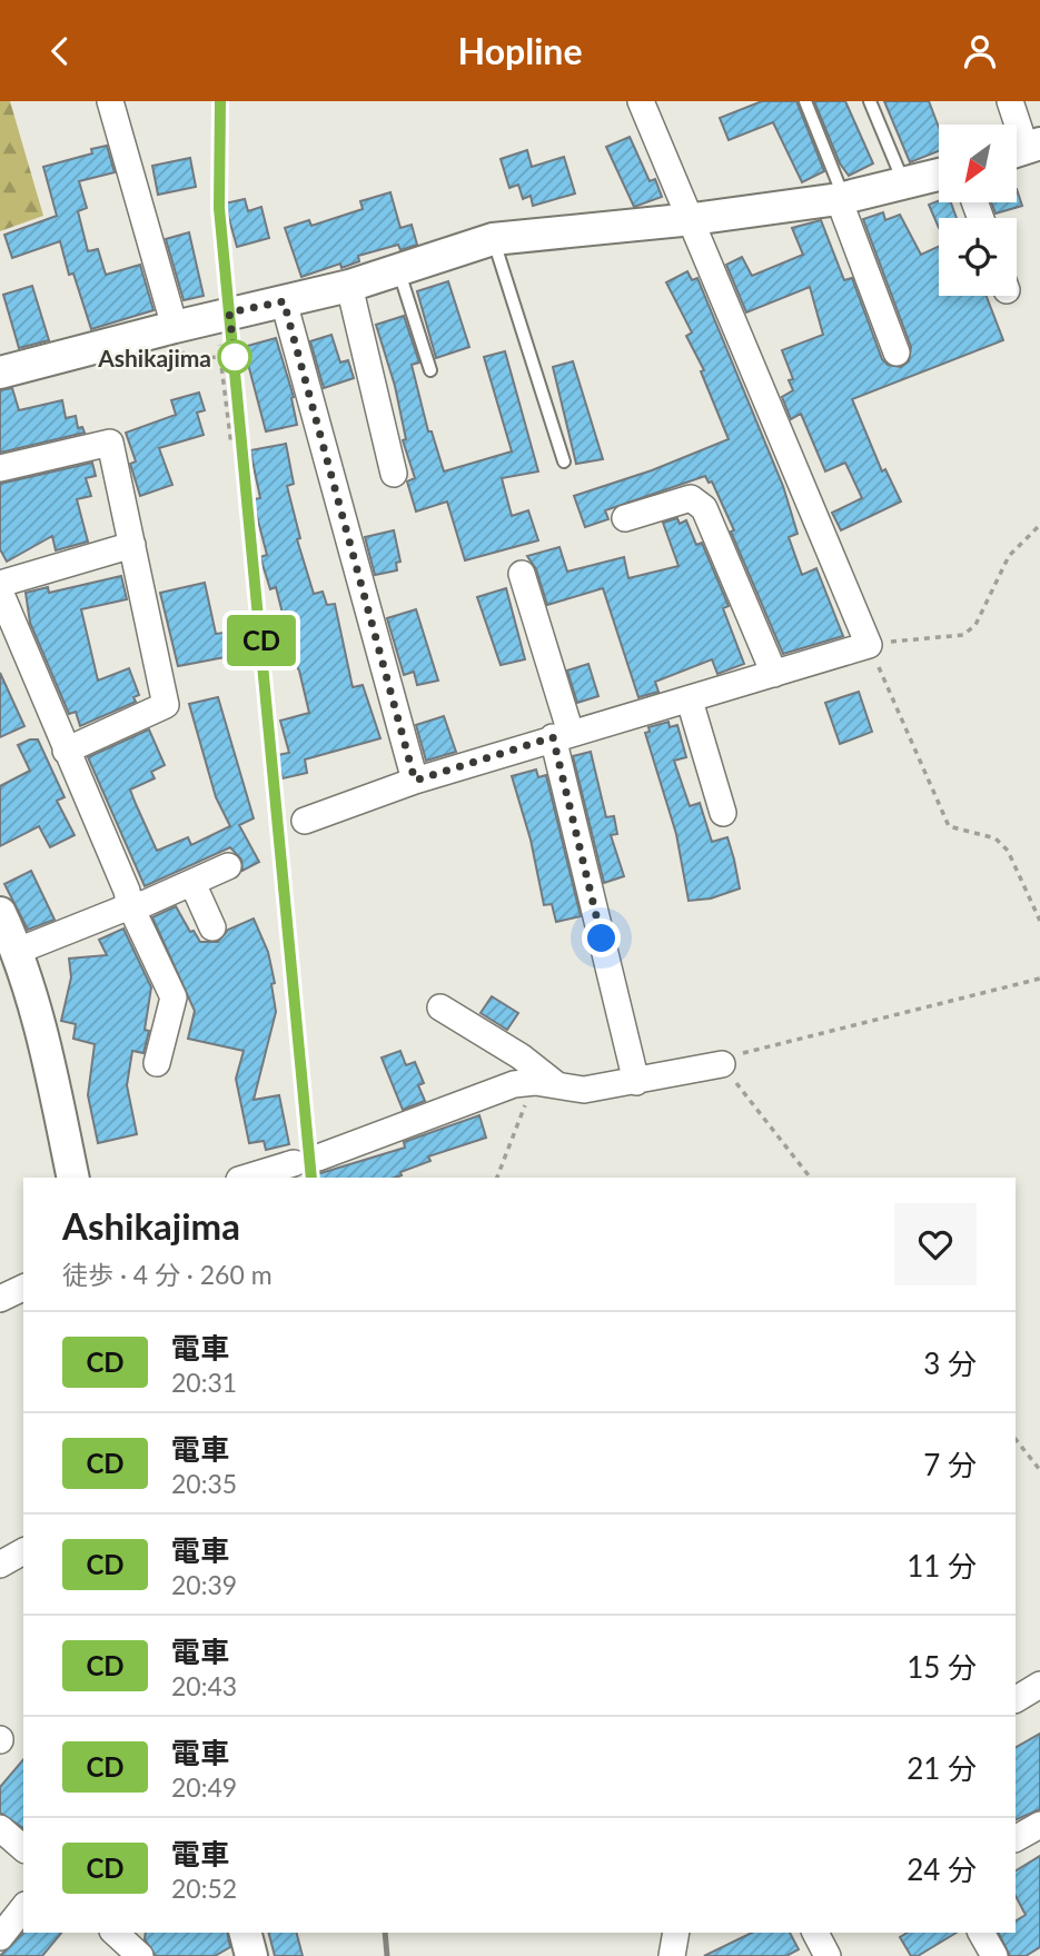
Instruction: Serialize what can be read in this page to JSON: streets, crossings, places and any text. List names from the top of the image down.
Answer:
{
  "places": ["Ashikajima"],
  "north": "bottom left",
  "page": {
    "header": "Hopline",
    "on_map": "CD",
    "heading": ["Ashikajima", "徒歩 · 4 分 · 260 m"],
    "list": [
      {
        "mark": "CD",
        "name": "電車",
        "note": "20:31",
        "value": "3 分"
      },
      {
        "mark": "CD",
        "name": "電車",
        "note": "20:35",
        "value": "7 分"
      },
      {
        "mark": "CD",
        "name": "電車",
        "note": "20:39",
        "value": "11 分"
      },
      {
        "mark": "CD",
        "name": "電車",
        "note": "20:43",
        "value": "15 分"
      },
      {
        "mark": "CD",
        "name": "電車",
        "note": "20:49",
        "value": "21 分"
      },
      {
        "mark": "CD",
        "name": "電車",
        "note": "20:52",
        "value": "24 分"
      }
    ]
  }
}
